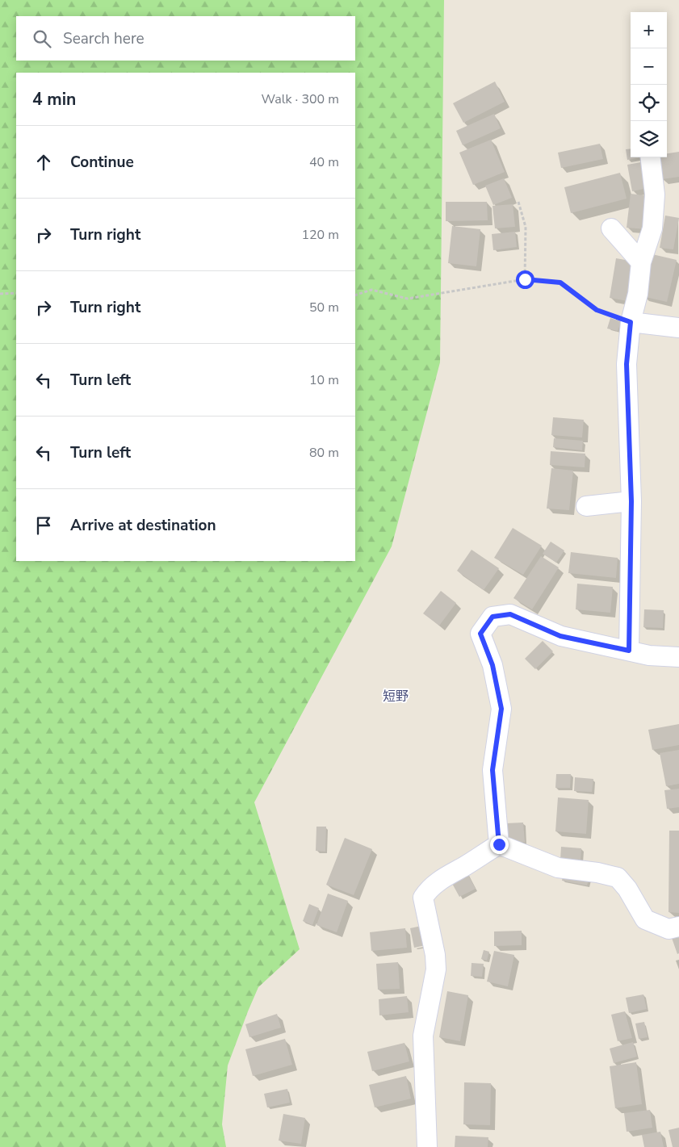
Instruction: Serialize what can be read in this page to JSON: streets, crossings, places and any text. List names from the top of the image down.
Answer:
{
  "districts": ["短野"],
  "page": {
    "map_buttons": ["+", "−"],
    "search": "Search here",
    "heading": ["4 min", "Walk · 300 m"],
    "list": [
      ["Continue", "40 m"],
      ["Turn right", "120 m"],
      ["Turn right", "50 m"],
      ["Turn left", "10 m"],
      ["Turn left", "80 m"],
      "Arrive at destination"
    ]
  }
}
